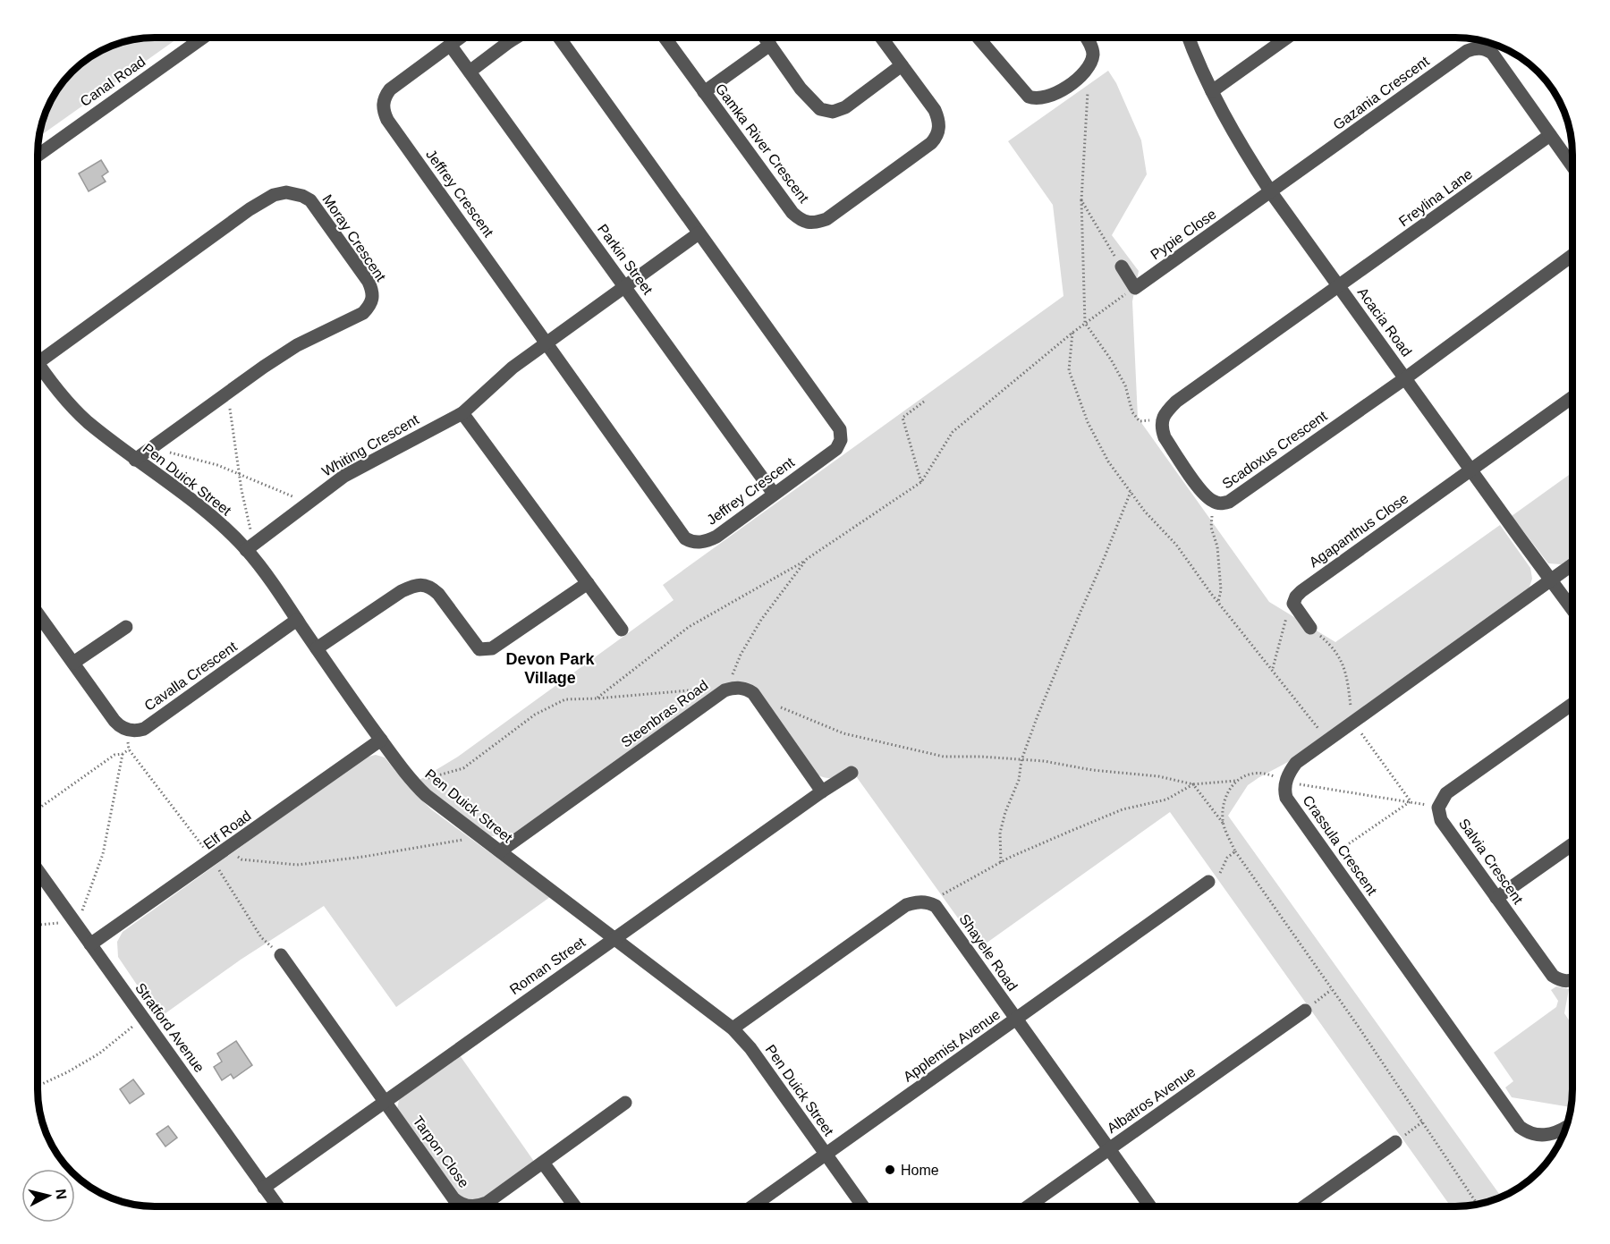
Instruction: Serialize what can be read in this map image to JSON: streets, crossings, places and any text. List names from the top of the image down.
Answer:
{
  "streets": {
    "street": [
      "Canal Road",
      "Gazania Crescent",
      "Gamka River Crescent",
      "Jeffrey Crescent",
      "Freylina Lane",
      "Pypie Close",
      "Moray Crescent",
      "Parkin Street",
      "Acacia Road",
      "Whiting Crescent",
      "Scadoxus Crescent",
      "Pen Duick Street",
      "Agapanthus Close",
      "Cavalla Crescent",
      "Steenbras Road",
      "Elf Road",
      "Crassula Crescent",
      "Salvia Crescent",
      "Shayele Road",
      "Roman Street",
      "Stratford Avenue",
      "Applemist Avenue",
      "Albatros Avenue",
      "Tarpon Close"
    ]
  },
  "crossings": [
    ["Gazania Crescent", "Freylina Lane"],
    ["Gazania Crescent", "Pypie Close"],
    ["Gazania Crescent", "Acacia Road"],
    ["Jeffrey Crescent", "Parkin Street"],
    ["Jeffrey Crescent", "Whiting Crescent"],
    ["Freylina Lane", "Acacia Road"],
    ["Pypie Close", "Acacia Road"],
    ["Moray Crescent", "Pen Duick Street"],
    ["Parkin Street", "Whiting Crescent"],
    ["Acacia Road", "Scadoxus Crescent"],
    ["Acacia Road", "Agapanthus Close"],
    ["Whiting Crescent", "Pen Duick Street"],
    ["Pen Duick Street", "Cavalla Crescent"],
    ["Pen Duick Street", "Steenbras Road"],
    ["Pen Duick Street", "Elf Road"],
    ["Pen Duick Street", "Roman Street"],
    ["Pen Duick Street", "Applemist Avenue"],
    ["Steenbras Road", "Roman Street"],
    ["Elf Road", "Stratford Avenue"],
    ["Shayele Road", "Applemist Avenue"],
    ["Shayele Road", "Albatros Avenue"],
    ["Roman Street", "Stratford Avenue"],
    ["Roman Street", "Tarpon Close"]
  ],
  "districts": ["Devon Park Village"],
  "places": ["Home"],
  "north": "right"
}
